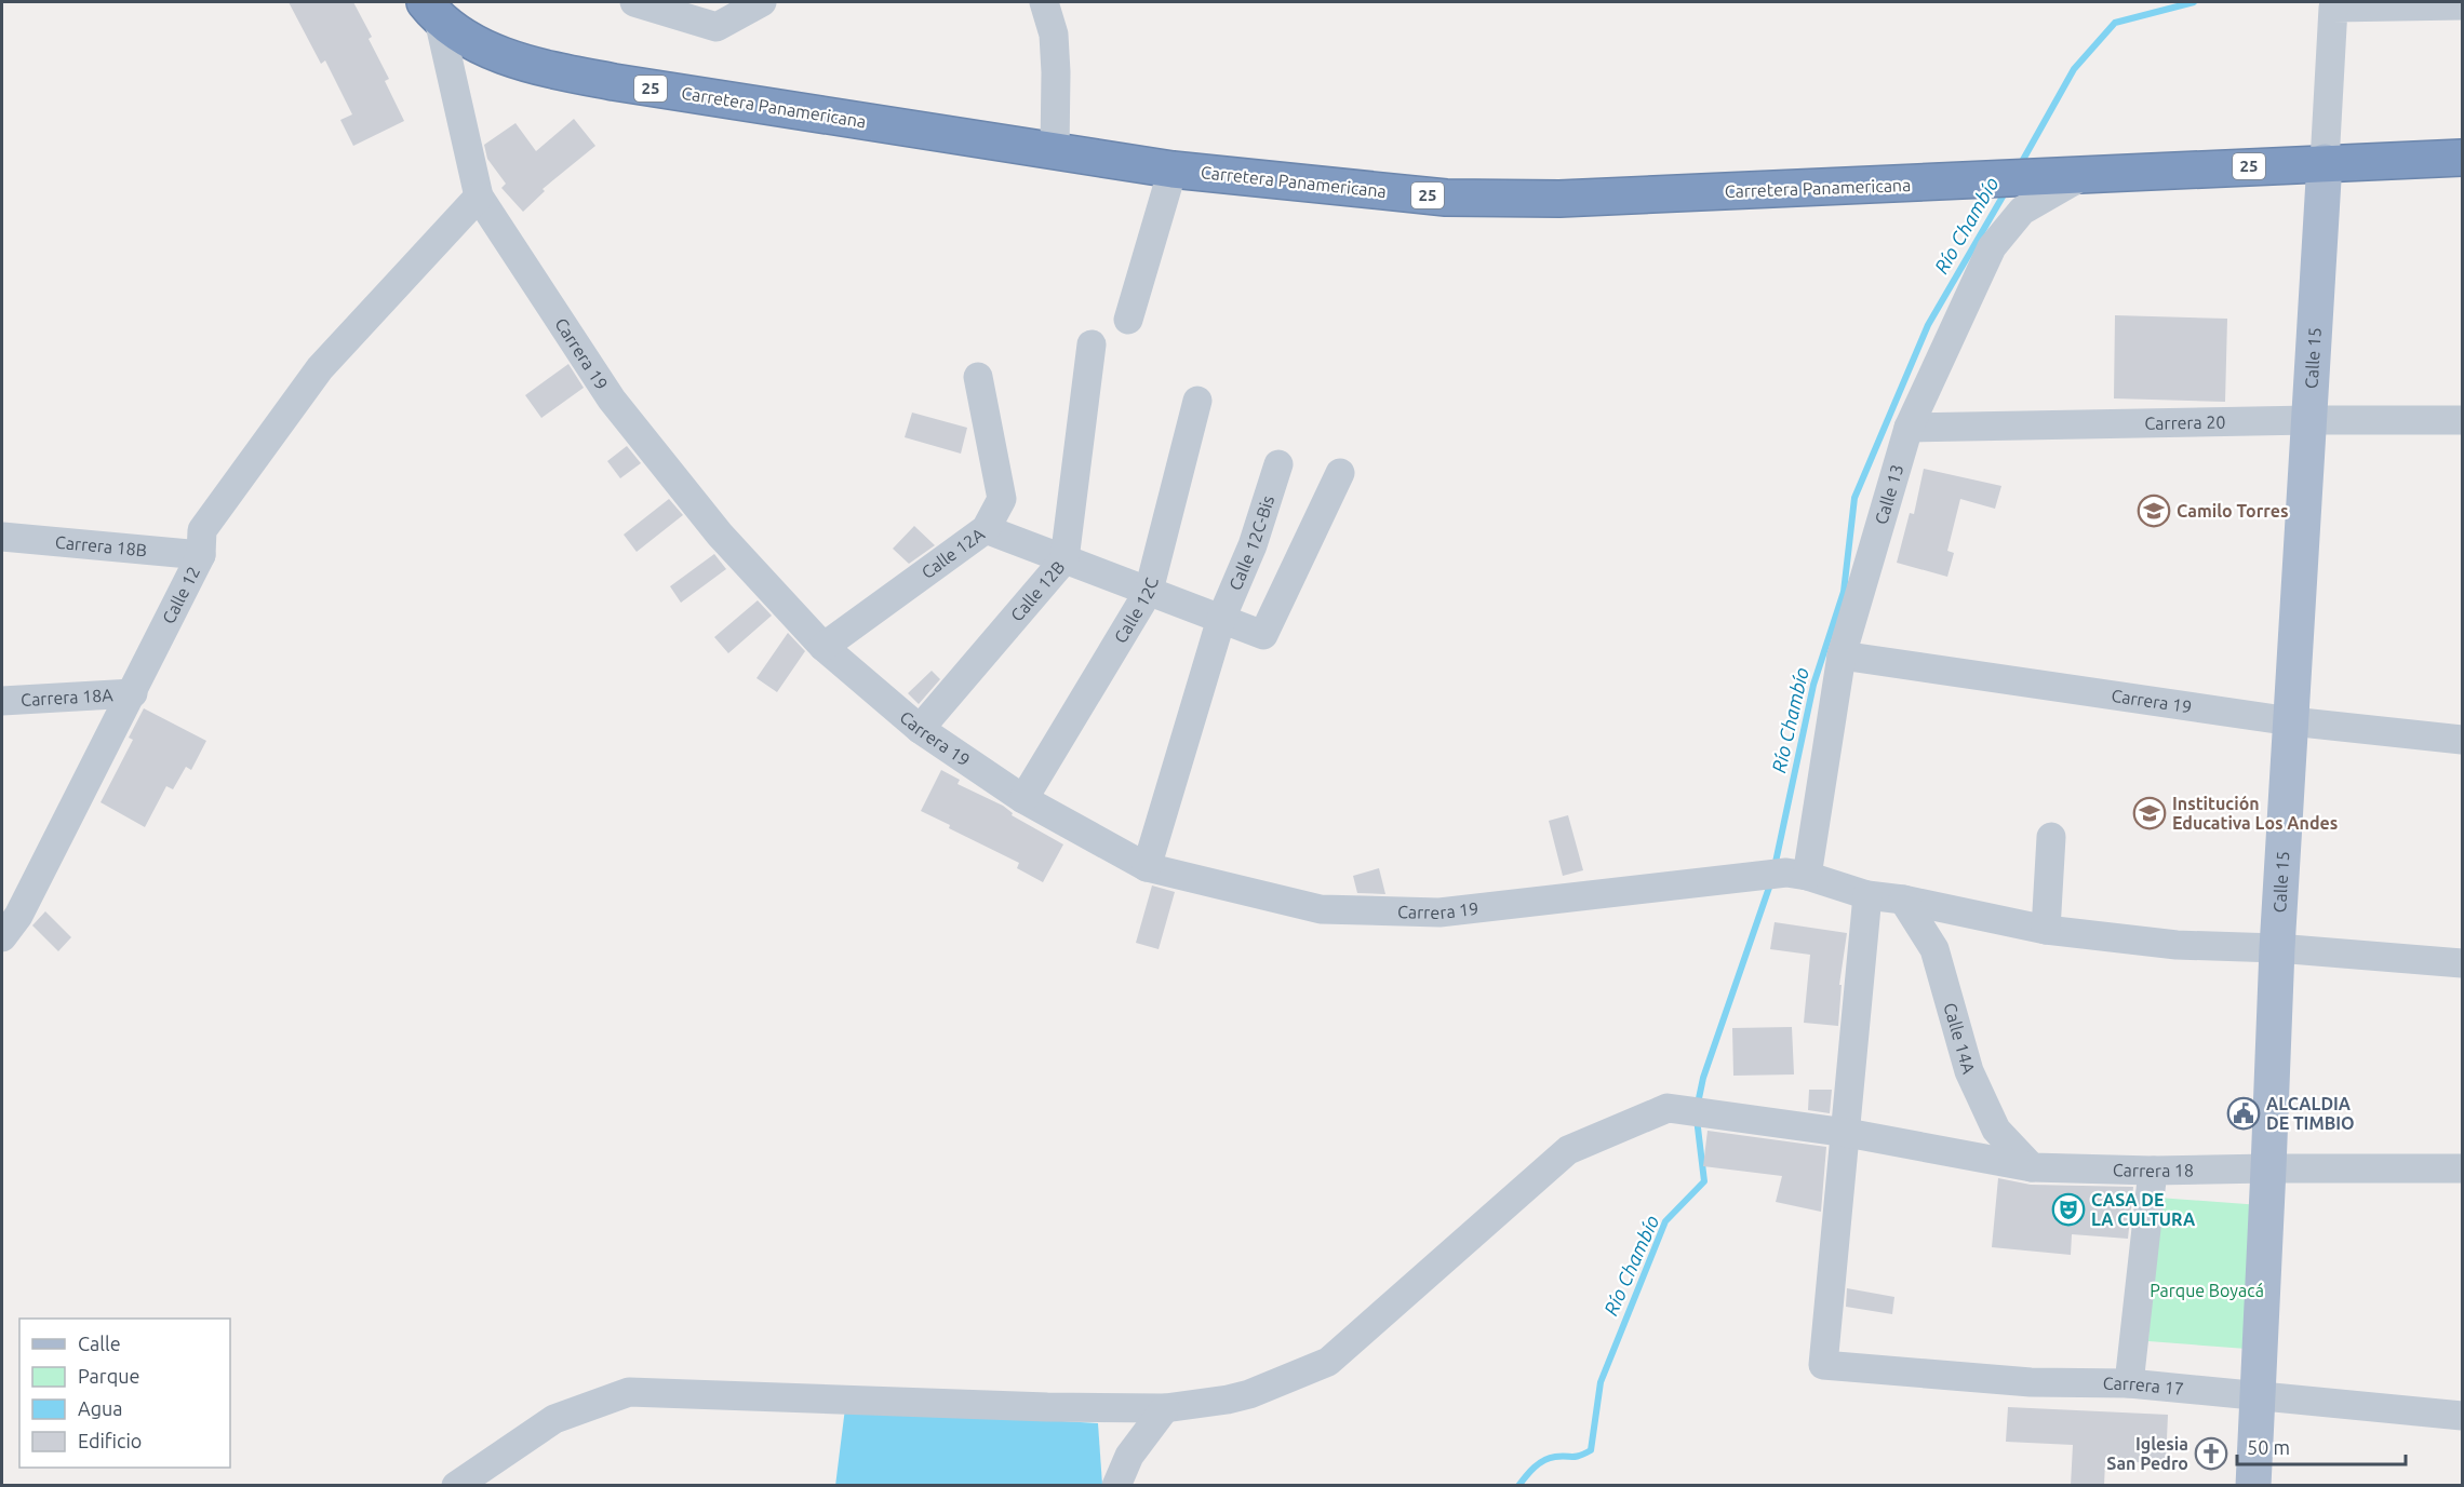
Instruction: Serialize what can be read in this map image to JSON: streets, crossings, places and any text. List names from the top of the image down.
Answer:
{
  "streets": {
    "highway": ["25", "Carretera Panamericana"],
    "main road": ["Calle 15"],
    "street": [
      "Carrera 19",
      "Carrera 20",
      "Calle 13",
      "Calle 12C-Bis",
      "Carrera 18B",
      "Calle 12A",
      "Calle 12B",
      "Calle 12",
      "Calle 12C",
      "Carrera 18A",
      "Calle 14A",
      "Carrera 18",
      "Carrera 17"
    ]
  },
  "crossings": [
    ["Carretera Panamericana", "Carrera 19"],
    ["Carretera Panamericana", "Calle 15"],
    ["Carretera Panamericana", "Calle 13"],
    ["Carrera 19", "Calle 15"],
    ["Carrera 19", "Calle 13"],
    ["Carrera 19", "Calle 12C-Bis"],
    ["Carrera 19", "Calle 12A"],
    ["Carrera 19", "Calle 12B"],
    ["Carrera 19", "Calle 12"],
    ["Carrera 19", "Calle 12C"],
    ["Calle 15", "Carrera 20"],
    ["Calle 15", "Carrera 18"],
    ["Calle 15", "Carrera 17"],
    ["Carrera 20", "Calle 13"],
    ["Carrera 18B", "Calle 12"],
    ["Calle 12", "Carrera 18A"],
    ["Calle 14A", "Carrera 18"],
    ["Carrera 18", "Carrera 17"]
  ],
  "water": ["Río Chambío"],
  "parks": ["Parque Boyacá"],
  "places": {
    "school or university": ["Camilo Torres", "Institución Educativa Los Andes"],
    "public building": ["ALCALDIA DE TIMBIO"],
    "theatre": ["CASA DE LA CULTURA"],
    "church": ["Iglesia San Pedro"]
  },
  "legend": [
    "Calle",
    "Parque",
    "Agua",
    "Edificio"
  ],
  "scale_bar": "50 m"
}
